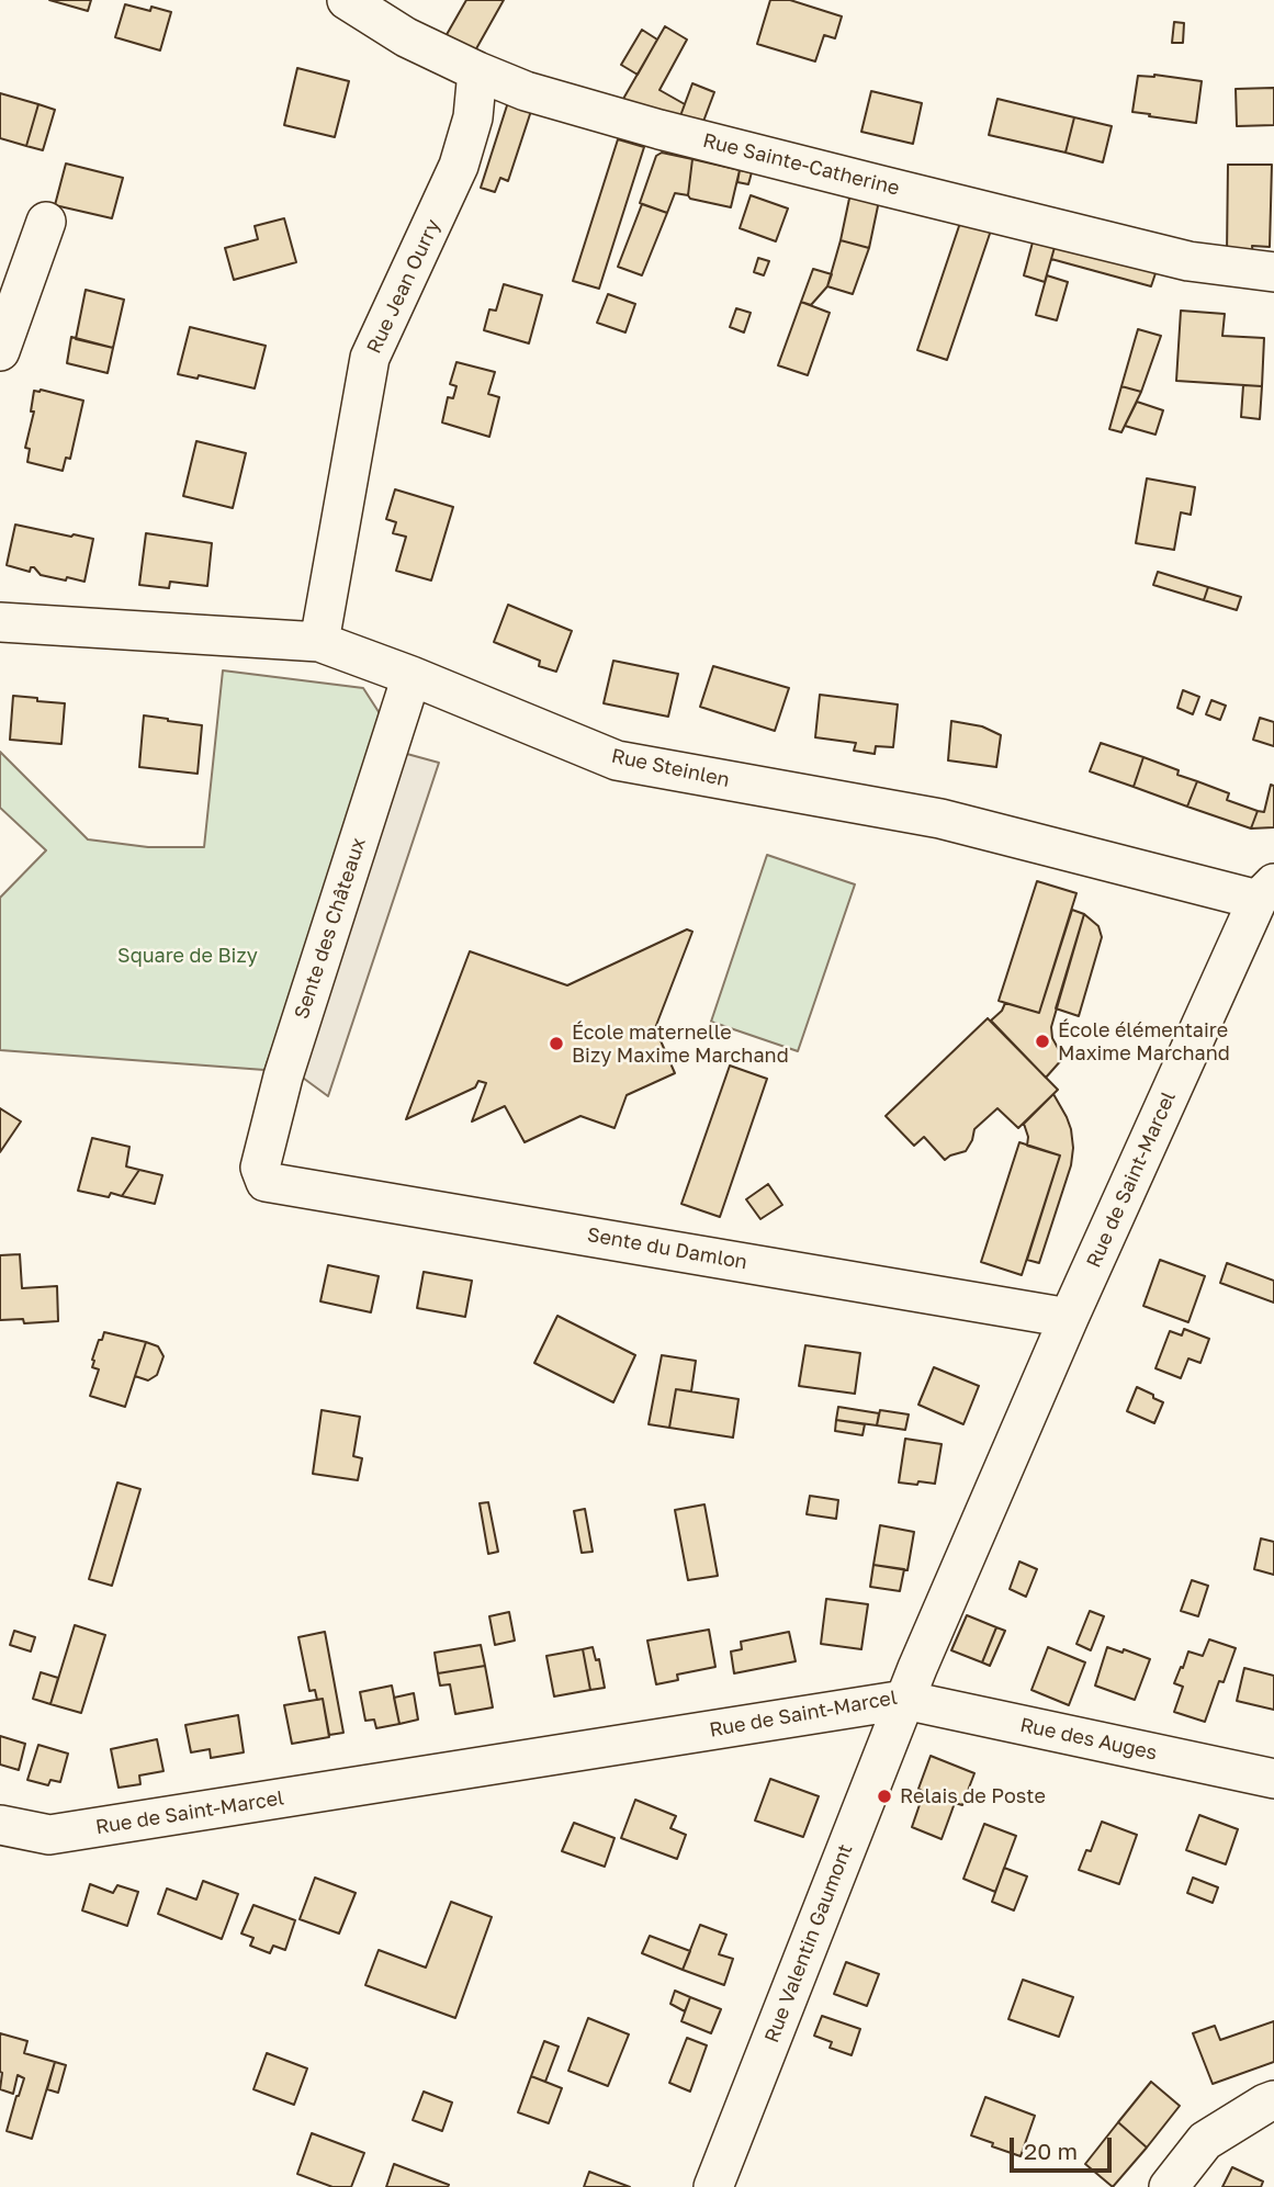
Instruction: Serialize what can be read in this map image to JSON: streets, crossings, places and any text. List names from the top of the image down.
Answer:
{
  "streets": {
    "street": [
      "Rue Sainte-Catherine",
      "Rue Jean Ourry",
      "Rue Steinlen",
      "Sente des Châteaux",
      "Rue de Saint-Marcel",
      "Sente du Damlon",
      "Rue des Auges",
      "Rue Valentin Gaumont"
    ]
  },
  "crossings": [
    ["Rue Sainte-Catherine", "Rue Jean Ourry"],
    ["Rue Jean Ourry", "Rue Steinlen"],
    ["Rue Steinlen", "Sente des Châteaux"],
    ["Rue Steinlen", "Rue de Saint-Marcel"],
    ["Sente des Châteaux", "Sente du Damlon"],
    ["Rue de Saint-Marcel", "Sente du Damlon"],
    ["Rue de Saint-Marcel", "Rue des Auges"],
    ["Rue de Saint-Marcel", "Rue Valentin Gaumont"],
    ["Rue des Auges", "Rue Valentin Gaumont"]
  ],
  "parks": ["Square de Bizy"],
  "places": ["École élémentaire Maxime Marchand", "École maternelle Bizy Maxime Marchand", "Relais de Poste"],
  "scale_bar": "20 m"
}
